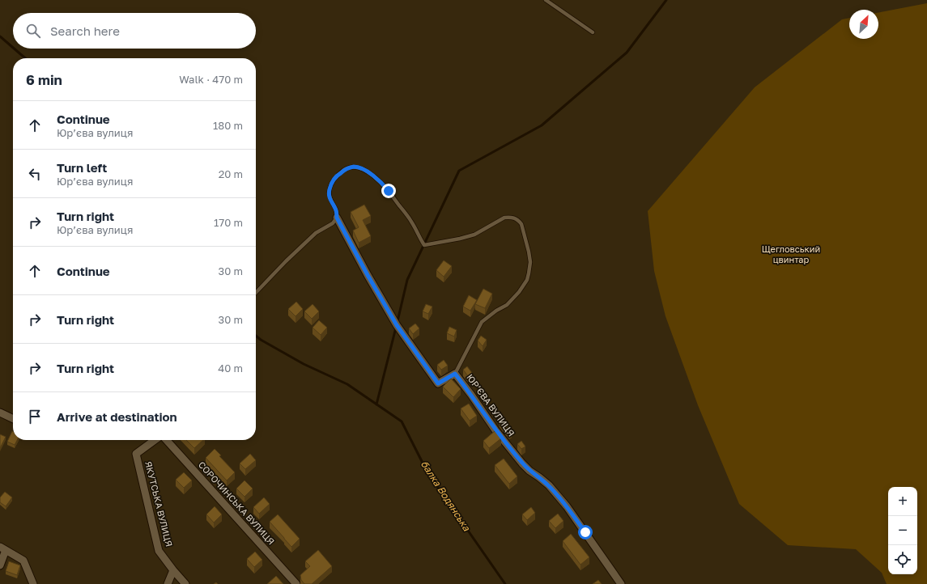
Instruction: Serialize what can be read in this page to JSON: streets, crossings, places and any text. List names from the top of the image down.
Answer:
{
  "streets": {
    "street": ["ЮР’ЄВА ВУЛИЦЯ", "СОРОЧИНСЬКА ВУЛИЦЯ", "ЯКУТСЬКА ВУЛИЦЯ"]
  },
  "water": ["балка Водянська"],
  "parks": ["Щегловський цвинтар"],
  "north": "top right",
  "page": {
    "search": "Search here",
    "heading": ["6 min", "Walk · 470 m"],
    "list": [
      ["Continue", "Юр’єва вулиця", "180 m"],
      ["Turn left", "Юр’єва вулиця", "20 m"],
      ["Turn right", "Юр’єва вулиця", "170 m"],
      ["Continue", "30 m"],
      ["Turn right", "30 m"],
      ["Turn right", "40 m"],
      "Arrive at destination"
    ],
    "map_buttons": ["+", "−"]
  }
}
